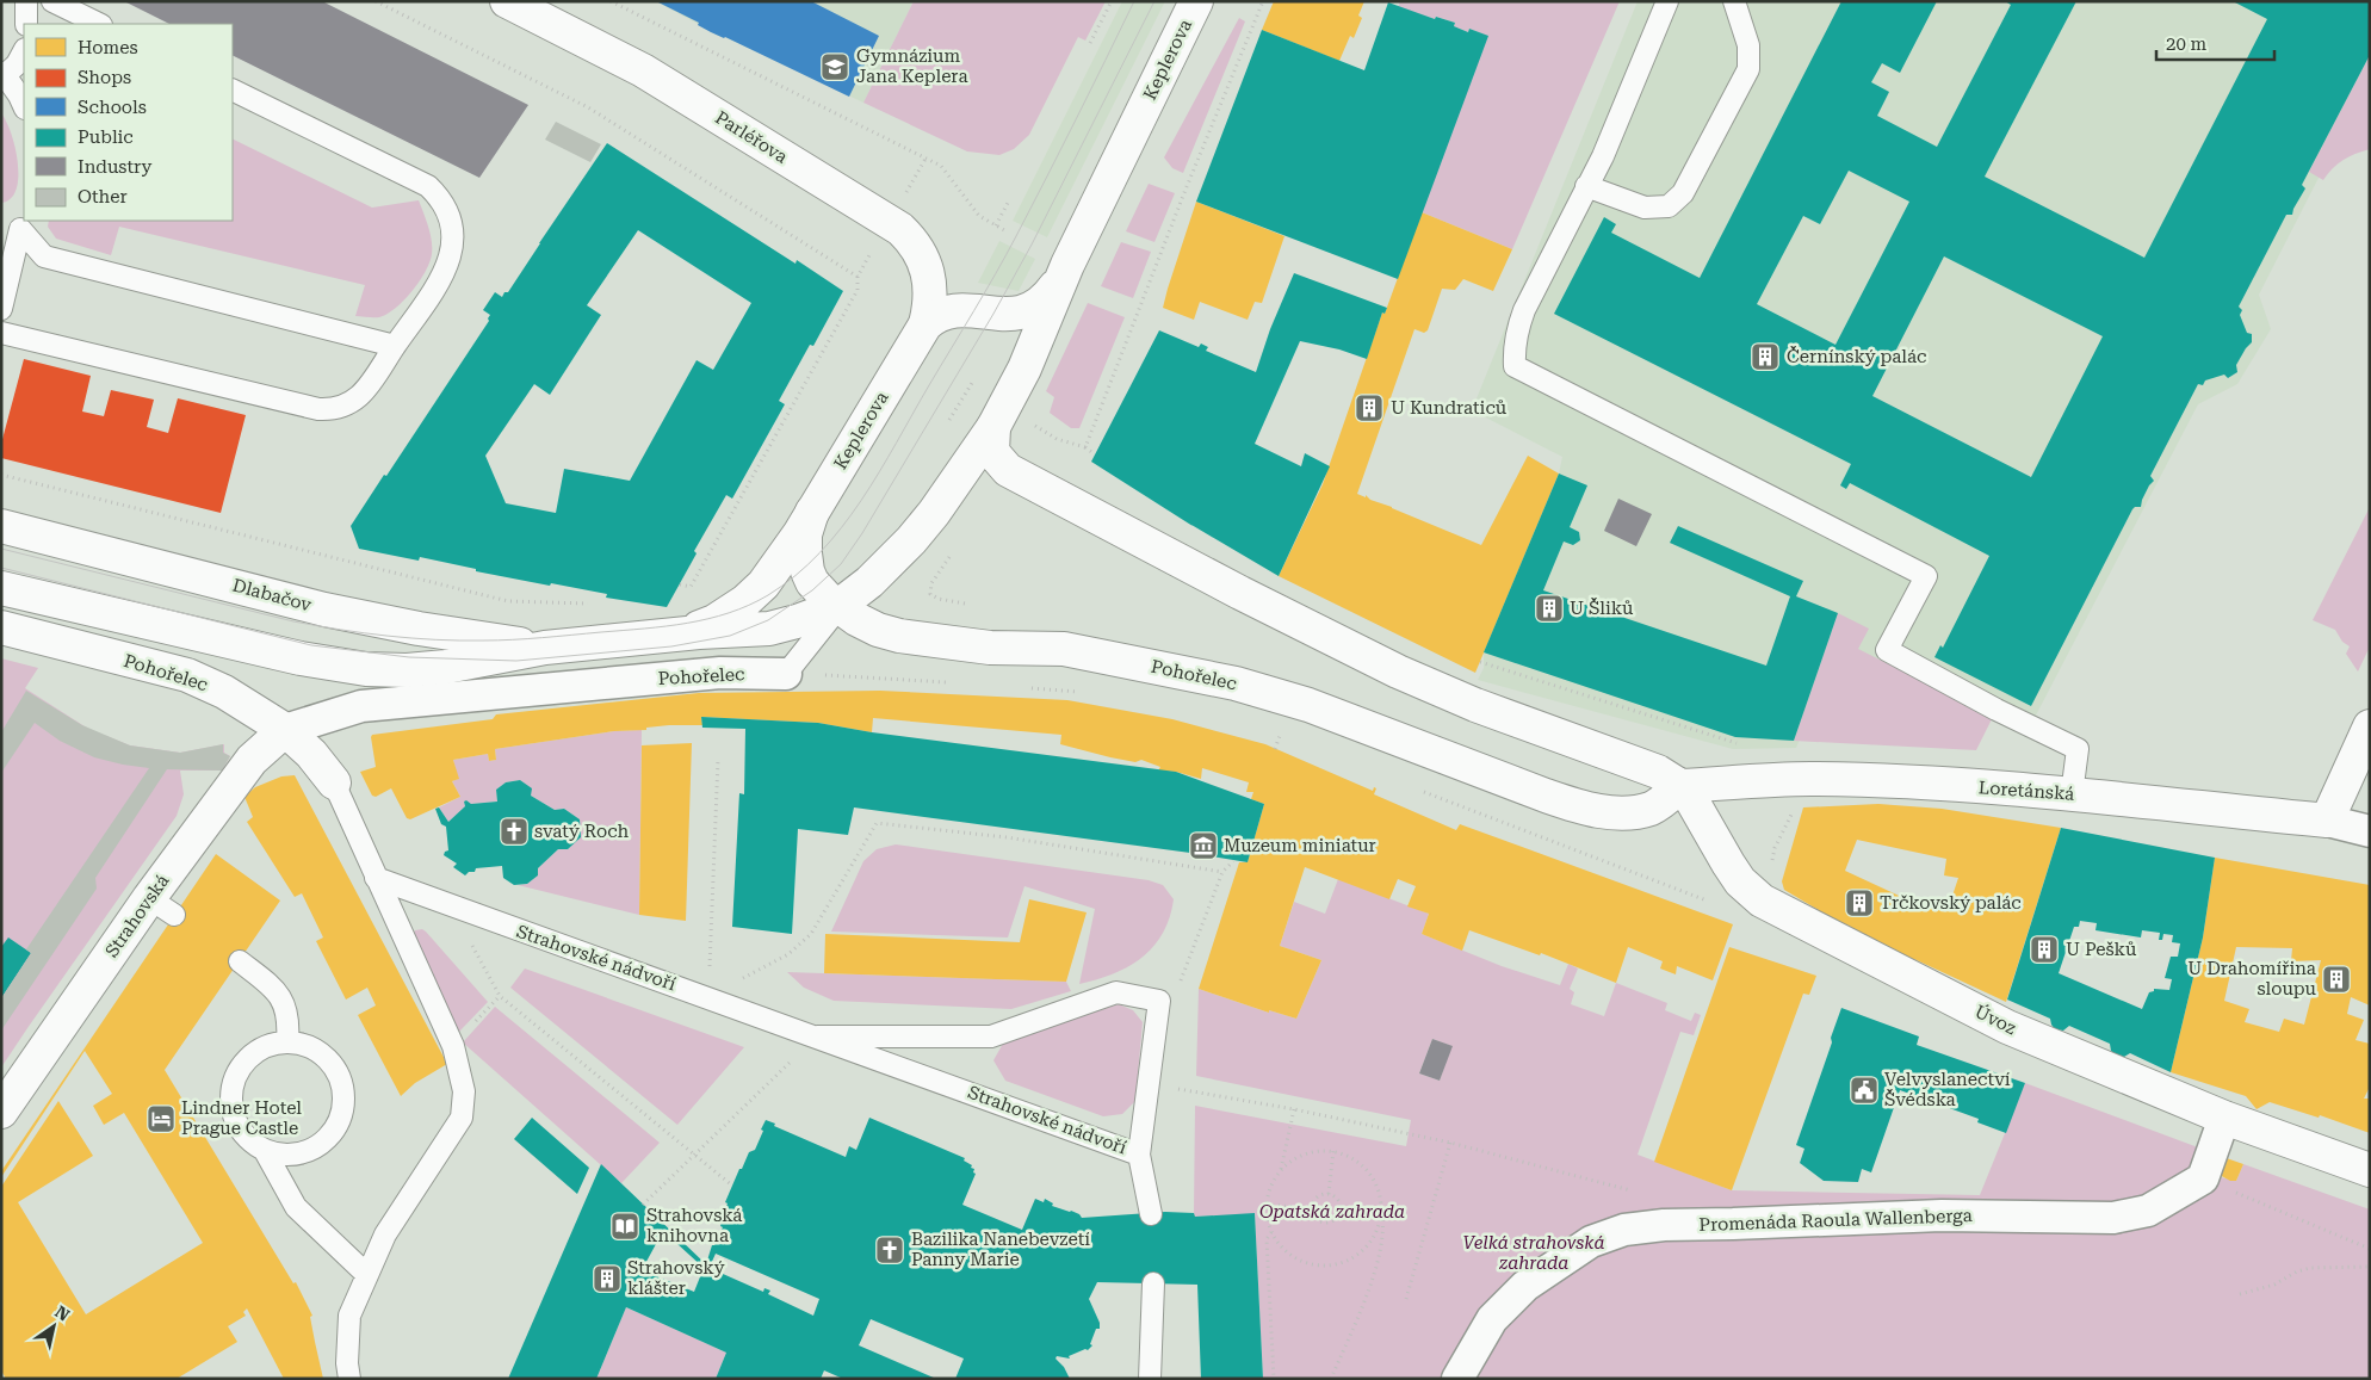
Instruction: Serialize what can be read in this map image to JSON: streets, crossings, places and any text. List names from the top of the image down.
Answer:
{
  "streets": {
    "street": [
      "Keplerova",
      "Parléřova",
      "Dlabačov",
      "Pohořelec",
      "Loretánská",
      "Strahovská",
      "Úvoz",
      "Promenáda Raoula Wallenberga"
    ],
    "lane": ["Strahovské nádvoří"]
  },
  "crossings": [
    ["Keplerova", "Parléřova"],
    ["Keplerova", "Dlabačov"],
    ["Keplerova", "Pohořelec"],
    ["Dlabačov", "Pohořelec"],
    ["Pohořelec", "Loretánská"],
    ["Pohořelec", "Strahovská"],
    ["Pohořelec", "Úvoz"],
    ["Loretánská", "Úvoz"]
  ],
  "parks": ["Opatská zahrada", "Velká strahovská zahrada"],
  "places": {
    "school or university": ["Gymnázium Jana Keplera"],
    "building": [
      "Černínský palác",
      "U Kundraticů",
      "U Šliků",
      "Trčkovský palác",
      "U Pešků",
      "U Drahomířina sloupu",
      "Strahovský klášter"
    ],
    "church": ["svatý Roch", "Bazilika Nanebevzetí Panny Marie"],
    "museum": ["Muzeum miniatur"],
    "public building": ["Velvyslanectví Švédska"],
    "hotel": ["Lindner Hotel Prague Castle"],
    "library": ["Strahovská knihovna"]
  },
  "legend": [
    "Homes",
    "Shops",
    "Schools",
    "Public",
    "Industry",
    "Other"
  ],
  "scale_bar": "20 m",
  "north": "top right"
}
